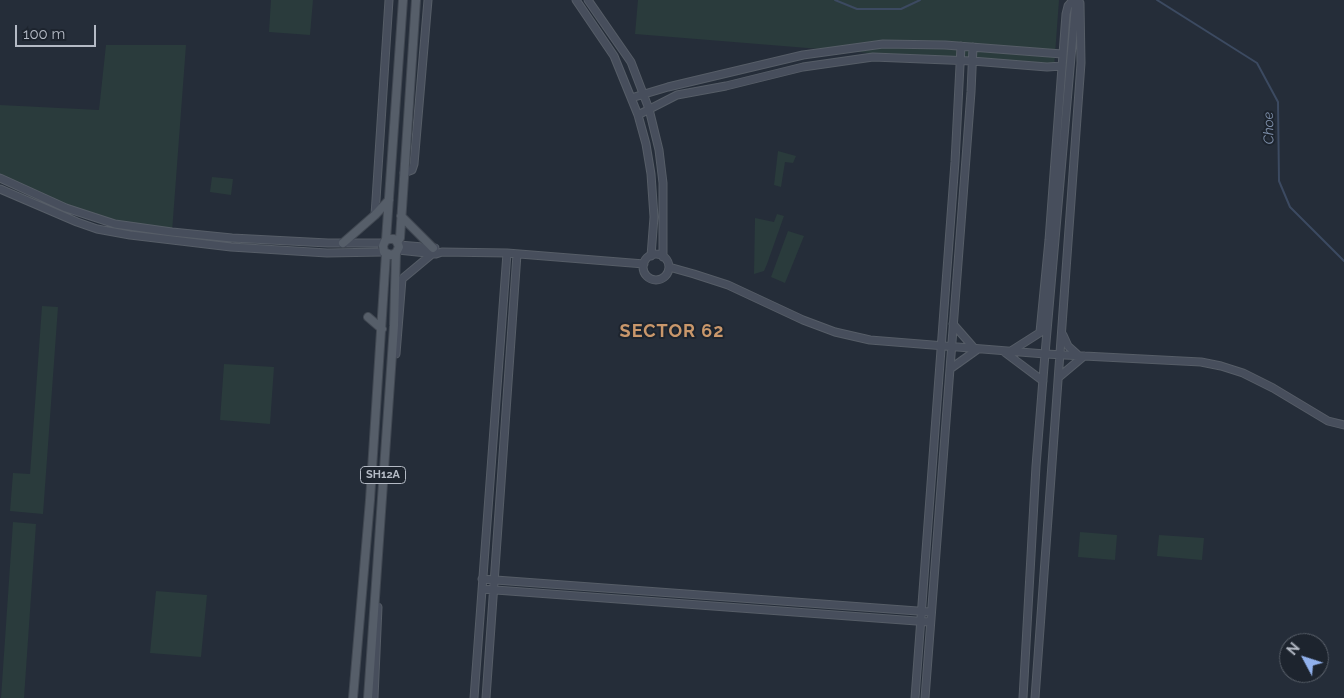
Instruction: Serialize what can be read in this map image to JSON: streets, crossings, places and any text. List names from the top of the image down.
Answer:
{
  "streets": {
    "main road": ["SH12A"]
  },
  "districts": ["SECTOR 62"],
  "water": ["Choe"],
  "scale_bar": "100 m",
  "north": "top left"
}
